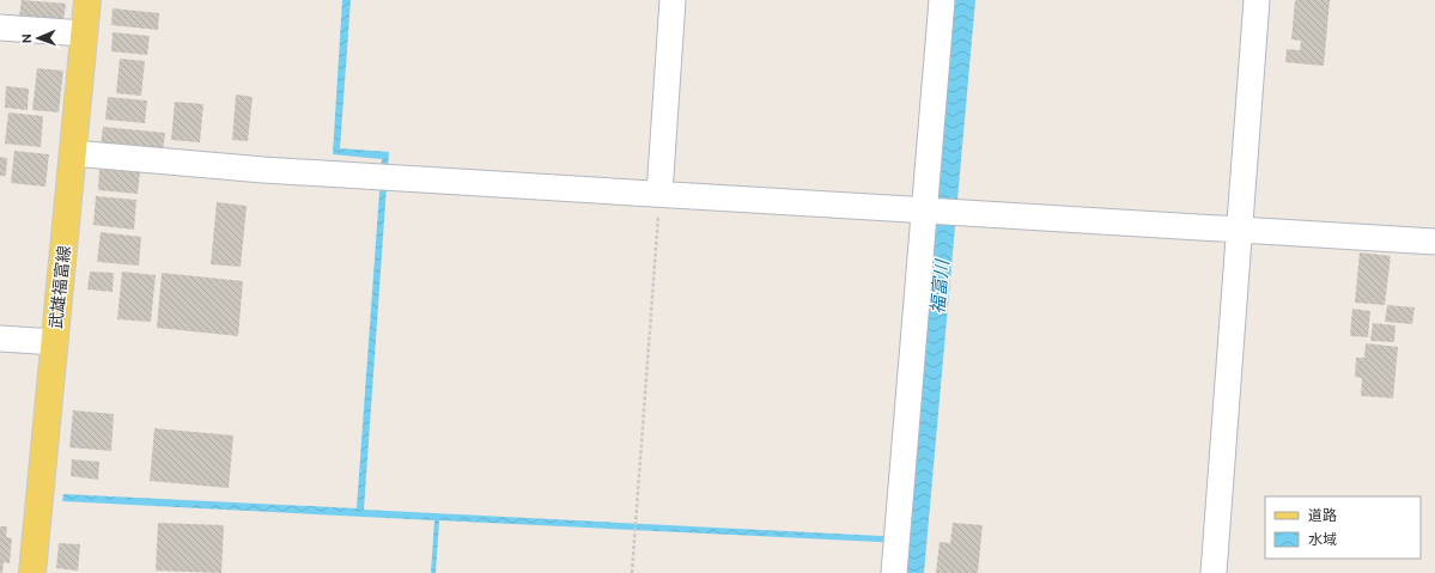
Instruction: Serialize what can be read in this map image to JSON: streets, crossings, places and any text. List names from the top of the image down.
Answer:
{
  "streets": {
    "main road": ["武雄福富線"]
  },
  "water": ["福富川"],
  "legend": ["道路", "水域"],
  "north": "left"
}
